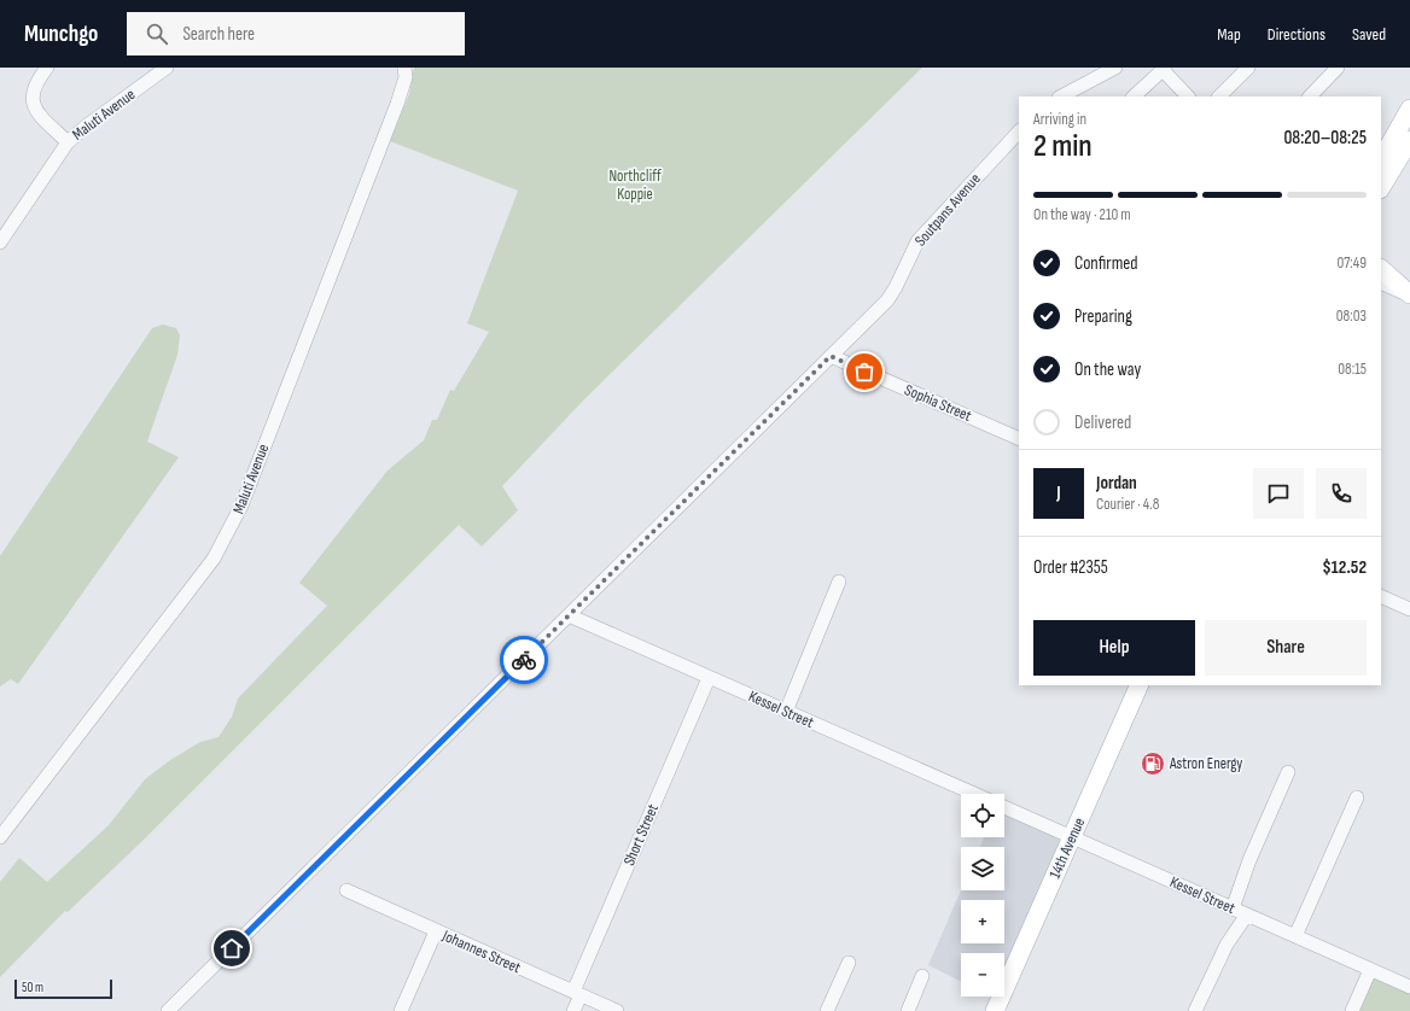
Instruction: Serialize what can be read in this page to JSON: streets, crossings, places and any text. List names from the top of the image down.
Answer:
{
  "streets": {
    "main road": ["14th Avenue"],
    "street": [
      "Maluti Avenue",
      "Soutpans Avenue",
      "Sophia Street",
      "Kessel Street",
      "Short Street",
      "Johannes Street"
    ]
  },
  "crossings": [
    ["Soutpans Avenue", "Sophia Street"],
    ["Soutpans Avenue", "Kessel Street"],
    ["Kessel Street", "Short Street"],
    ["Kessel Street", "14th Avenue"],
    ["Short Street", "Johannes Street"]
  ],
  "parks": ["Northcliff Koppie"],
  "places": {
    "fuel station": ["Astron Energy"]
  },
  "scale_bar": "50 m",
  "page": {
    "header": "Munchgo",
    "search": "Search here",
    "nav": ["Map", "Directions", "Saved"],
    "heading": ["2 min", "Arriving in", "08:20–08:25"],
    "panel": [
      "Jordan",
      "Courier · 4.8",
      "Order #2355",
      "$12.52"
    ],
    "bar": "On the way · 210 m",
    "list": [
      ["Confirmed", "07:49"],
      ["Preparing", "08:03"],
      ["On the way", "08:15"],
      "Delivered"
    ],
    "round": "J",
    "buttons": ["Help", "Share"],
    "map_buttons": ["+", "−"],
    "scale": "50 m"
  }
}
